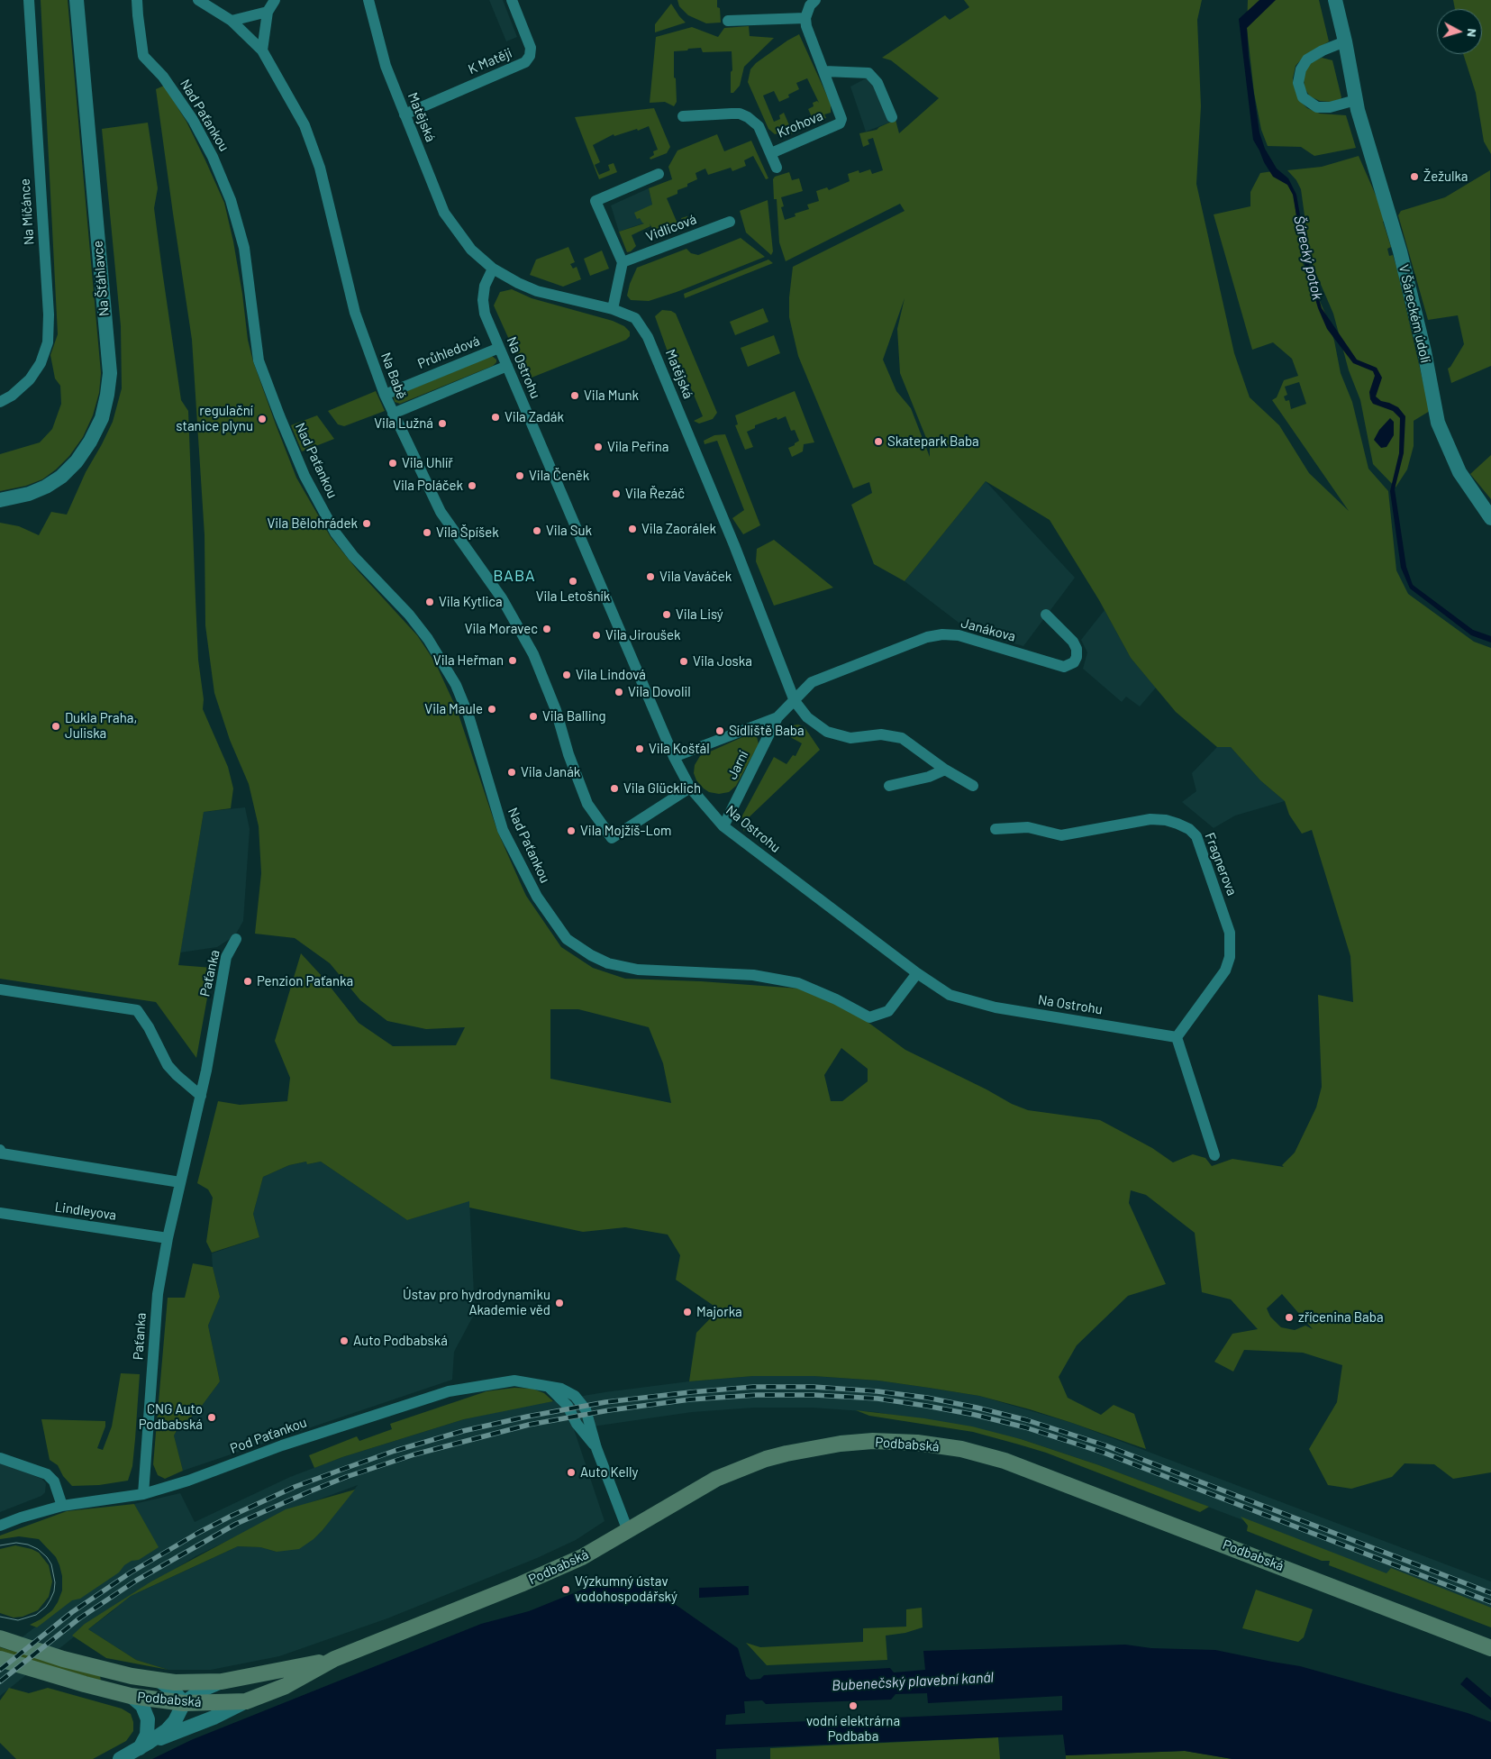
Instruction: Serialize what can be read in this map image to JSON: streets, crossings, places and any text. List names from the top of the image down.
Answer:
{
  "streets": {
    "main road": ["Podbabská"],
    "street": [
      "K Matěji",
      "Nad Paťankou",
      "Matějská",
      "Krohova",
      "Na Míčánce",
      "Vidlicová",
      "Na Šťáhlavce",
      "V Šáreckém údolí",
      "Průhledová",
      "Na Ostrohu",
      "Na Babě",
      "Janákova",
      "Jarní",
      "Fragnerova",
      "Paťanka",
      "Lindleyova",
      "Pod Paťankou"
    ]
  },
  "crossings": [
    ["K Matěji", "Matějská"],
    ["Nad Paťankou", "Na Ostrohu"],
    ["Matějská", "Na Ostrohu"],
    ["Matějská", "Janákova"],
    ["Matějská", "Jarní"],
    ["Průhledová", "Na Ostrohu"],
    ["Průhledová", "Na Babě"],
    ["Na Ostrohu", "Na Babě"],
    ["Na Ostrohu", "Jarní"],
    ["Na Ostrohu", "Fragnerova"],
    ["Janákova", "Jarní"],
    ["Paťanka", "Lindleyova"],
    ["Paťanka", "Pod Paťankou"],
    ["Pod Paťankou", "Podbabská"]
  ],
  "districts": ["BABA"],
  "water": ["Šárecký potok", "Bubenečský plavební kanál"],
  "places": [
    "Žežulka",
    "Vila Munk",
    "Vila Zadák",
    "regulační stanice plynu",
    "Vila Lužná",
    "Skatepark Baba",
    "Vila Peřina",
    "Vila Uhlíř",
    "Vila Čeněk",
    "Vila Poláček",
    "Vila Řezáč",
    "Vila Bělohrádek",
    "Vila Zaorálek",
    "Vila Suk",
    "Vila Špíšek",
    "Vila Vaváček",
    "Vila Letošník",
    "Vila Kytlica",
    "Vila Lisý",
    "Vila Moravec",
    "Vila Jiroušek",
    "Vila Heřman",
    "Vila Joska",
    "Vila Lindová",
    "Vila Dovolil",
    "Vila Maule",
    "Vila Balling",
    "Dukla Praha, Juliska",
    "Sídliště Baba",
    "Vila Košťál",
    "Vila Janák",
    "Vila Glücklich",
    "Vila Mojžíš-Lom",
    "Penzion Paťanka",
    "Ústav pro hydrodynamiku Akademie věd",
    "Majorka",
    "zřícenina Baba",
    "Auto Podbabská",
    "CNG Auto Podbabská",
    "Auto Kelly",
    "Výzkumný ústav vodohospodářský",
    "vodní elektrárna Podbaba"
  ],
  "north": "right"
}
